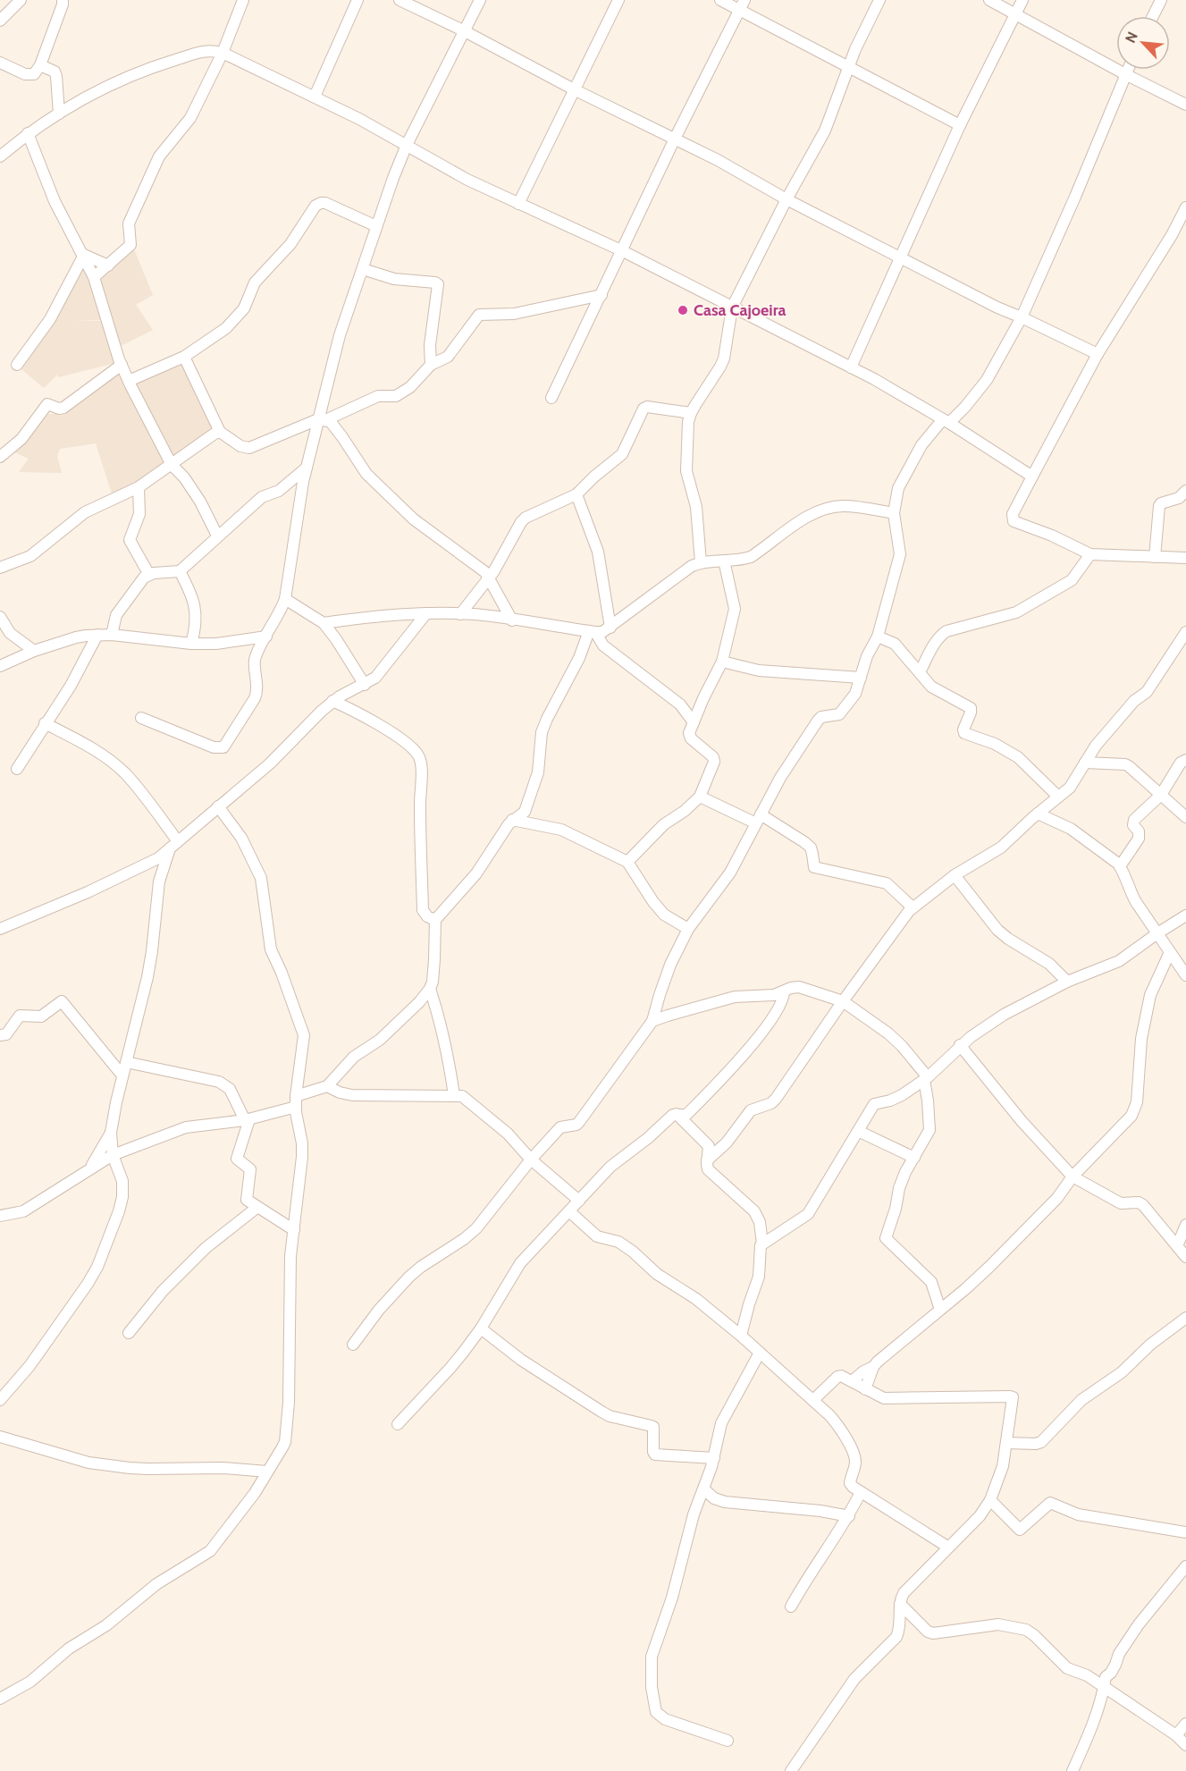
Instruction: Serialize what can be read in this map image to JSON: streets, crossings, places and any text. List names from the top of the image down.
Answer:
{
  "places": ["Casa Cajoeira"],
  "north": "top left"
}
